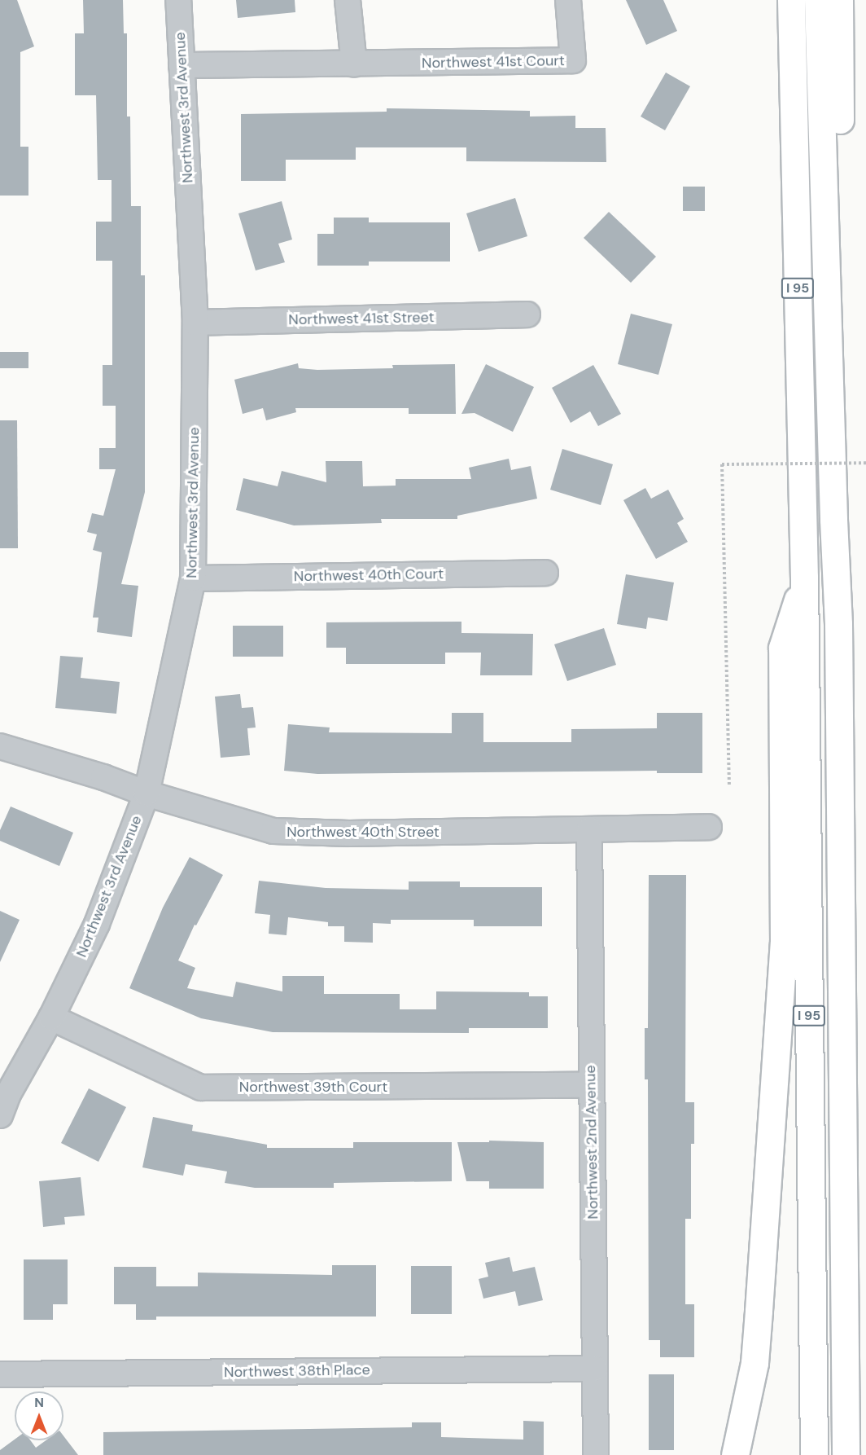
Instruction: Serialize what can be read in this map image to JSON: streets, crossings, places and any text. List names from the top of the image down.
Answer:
{
  "streets": {
    "highway": ["I 95"],
    "street": [
      "Northwest 41st Court",
      "Northwest 3rd Avenue",
      "Northwest 41st Street",
      "Northwest 40th Court",
      "Northwest 40th Street",
      "Northwest 39th Court",
      "Northwest 2nd Avenue",
      "Northwest 38th Place"
    ]
  },
  "crossings": [
    ["Northwest 41st Court", "Northwest 3rd Avenue"],
    ["Northwest 3rd Avenue", "Northwest 41st Street"],
    ["Northwest 3rd Avenue", "Northwest 40th Court"],
    ["Northwest 3rd Avenue", "Northwest 40th Street"],
    ["Northwest 3rd Avenue", "Northwest 39th Court"],
    ["Northwest 40th Street", "Northwest 2nd Avenue"],
    ["Northwest 39th Court", "Northwest 2nd Avenue"],
    ["Northwest 2nd Avenue", "Northwest 38th Place"]
  ],
  "north": "top"
}
